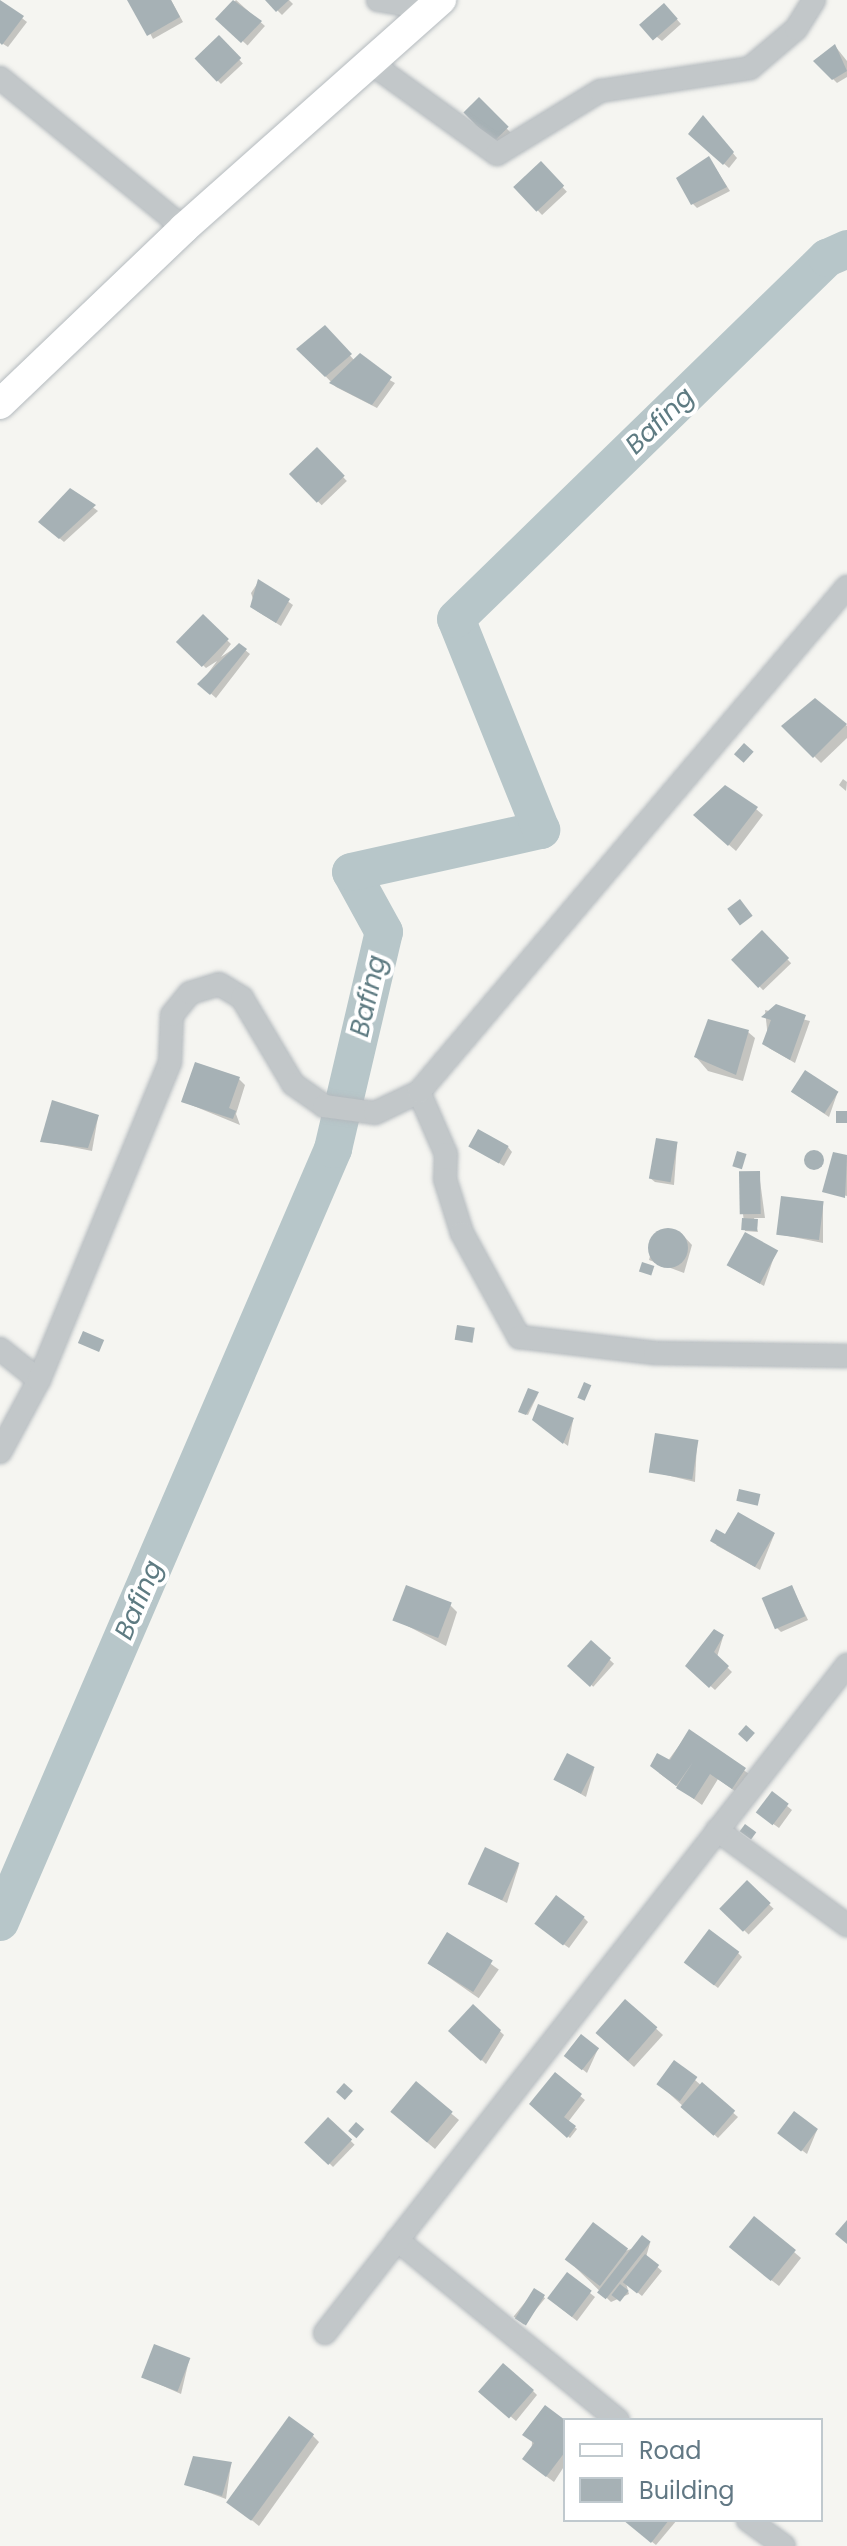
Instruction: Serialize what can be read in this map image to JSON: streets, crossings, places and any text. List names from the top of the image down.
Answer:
{
  "water": ["Bafing"],
  "legend": ["Road", "Building"]
}
